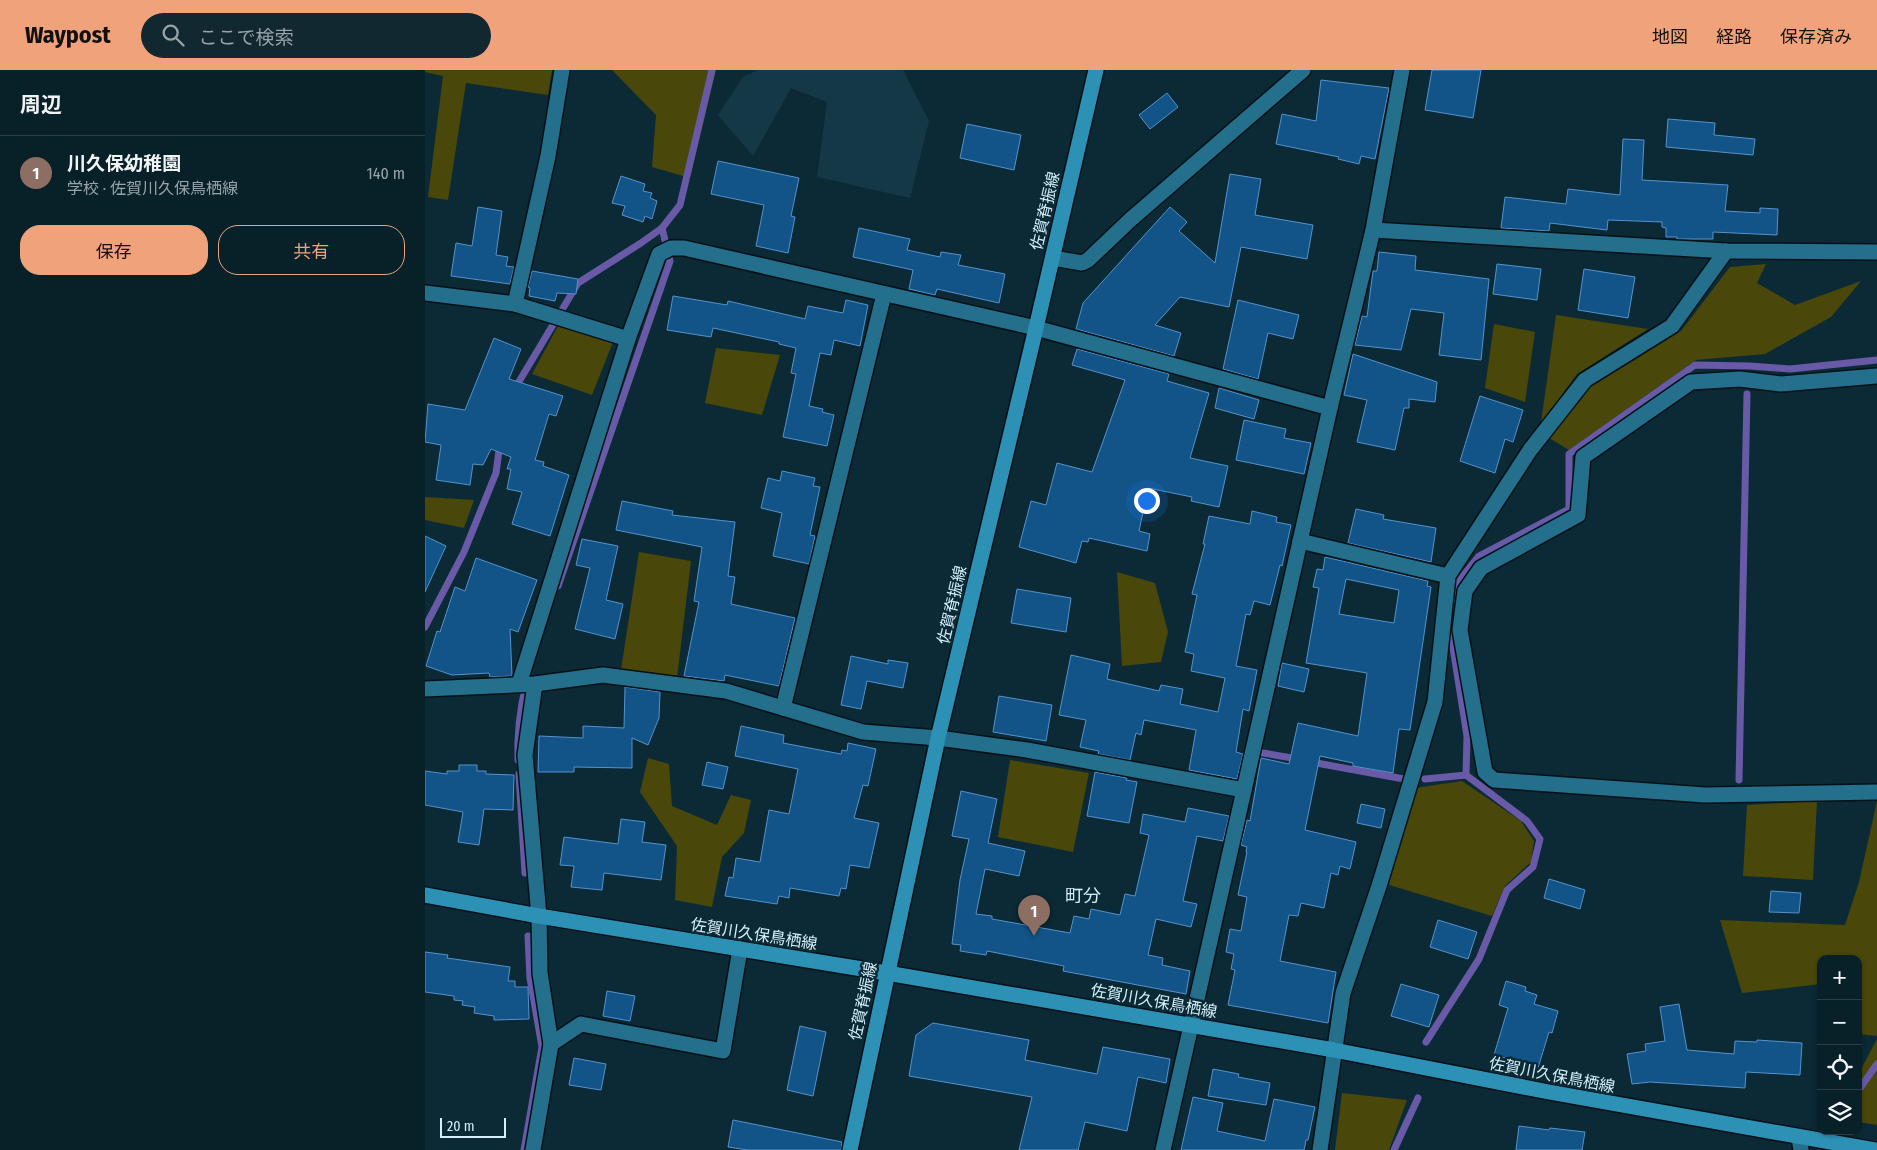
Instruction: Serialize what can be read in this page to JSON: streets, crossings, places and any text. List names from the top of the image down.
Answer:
{
  "streets": {
    "main road": ["佐賀脊振線", "佐賀川久保鳥栖線"]
  },
  "crossings": [
    ["佐賀脊振線", "佐賀川久保鳥栖線"]
  ],
  "districts": ["町分"],
  "scale_bar": "20 m",
  "page": {
    "header": "Waypost",
    "search": "ここで検索",
    "nav": ["地図", "経路", "保存済み"],
    "heading": "周辺",
    "list": [
      {
        "mark": "1",
        "name": "川久保幼稚園",
        "note": "学校 · 佐賀川久保鳥栖線",
        "value": "140 m"
      }
    ],
    "buttons": ["保存", "共有"],
    "pins": "1",
    "map_buttons": ["+", "−"],
    "scale": "20 m"
  }
}
